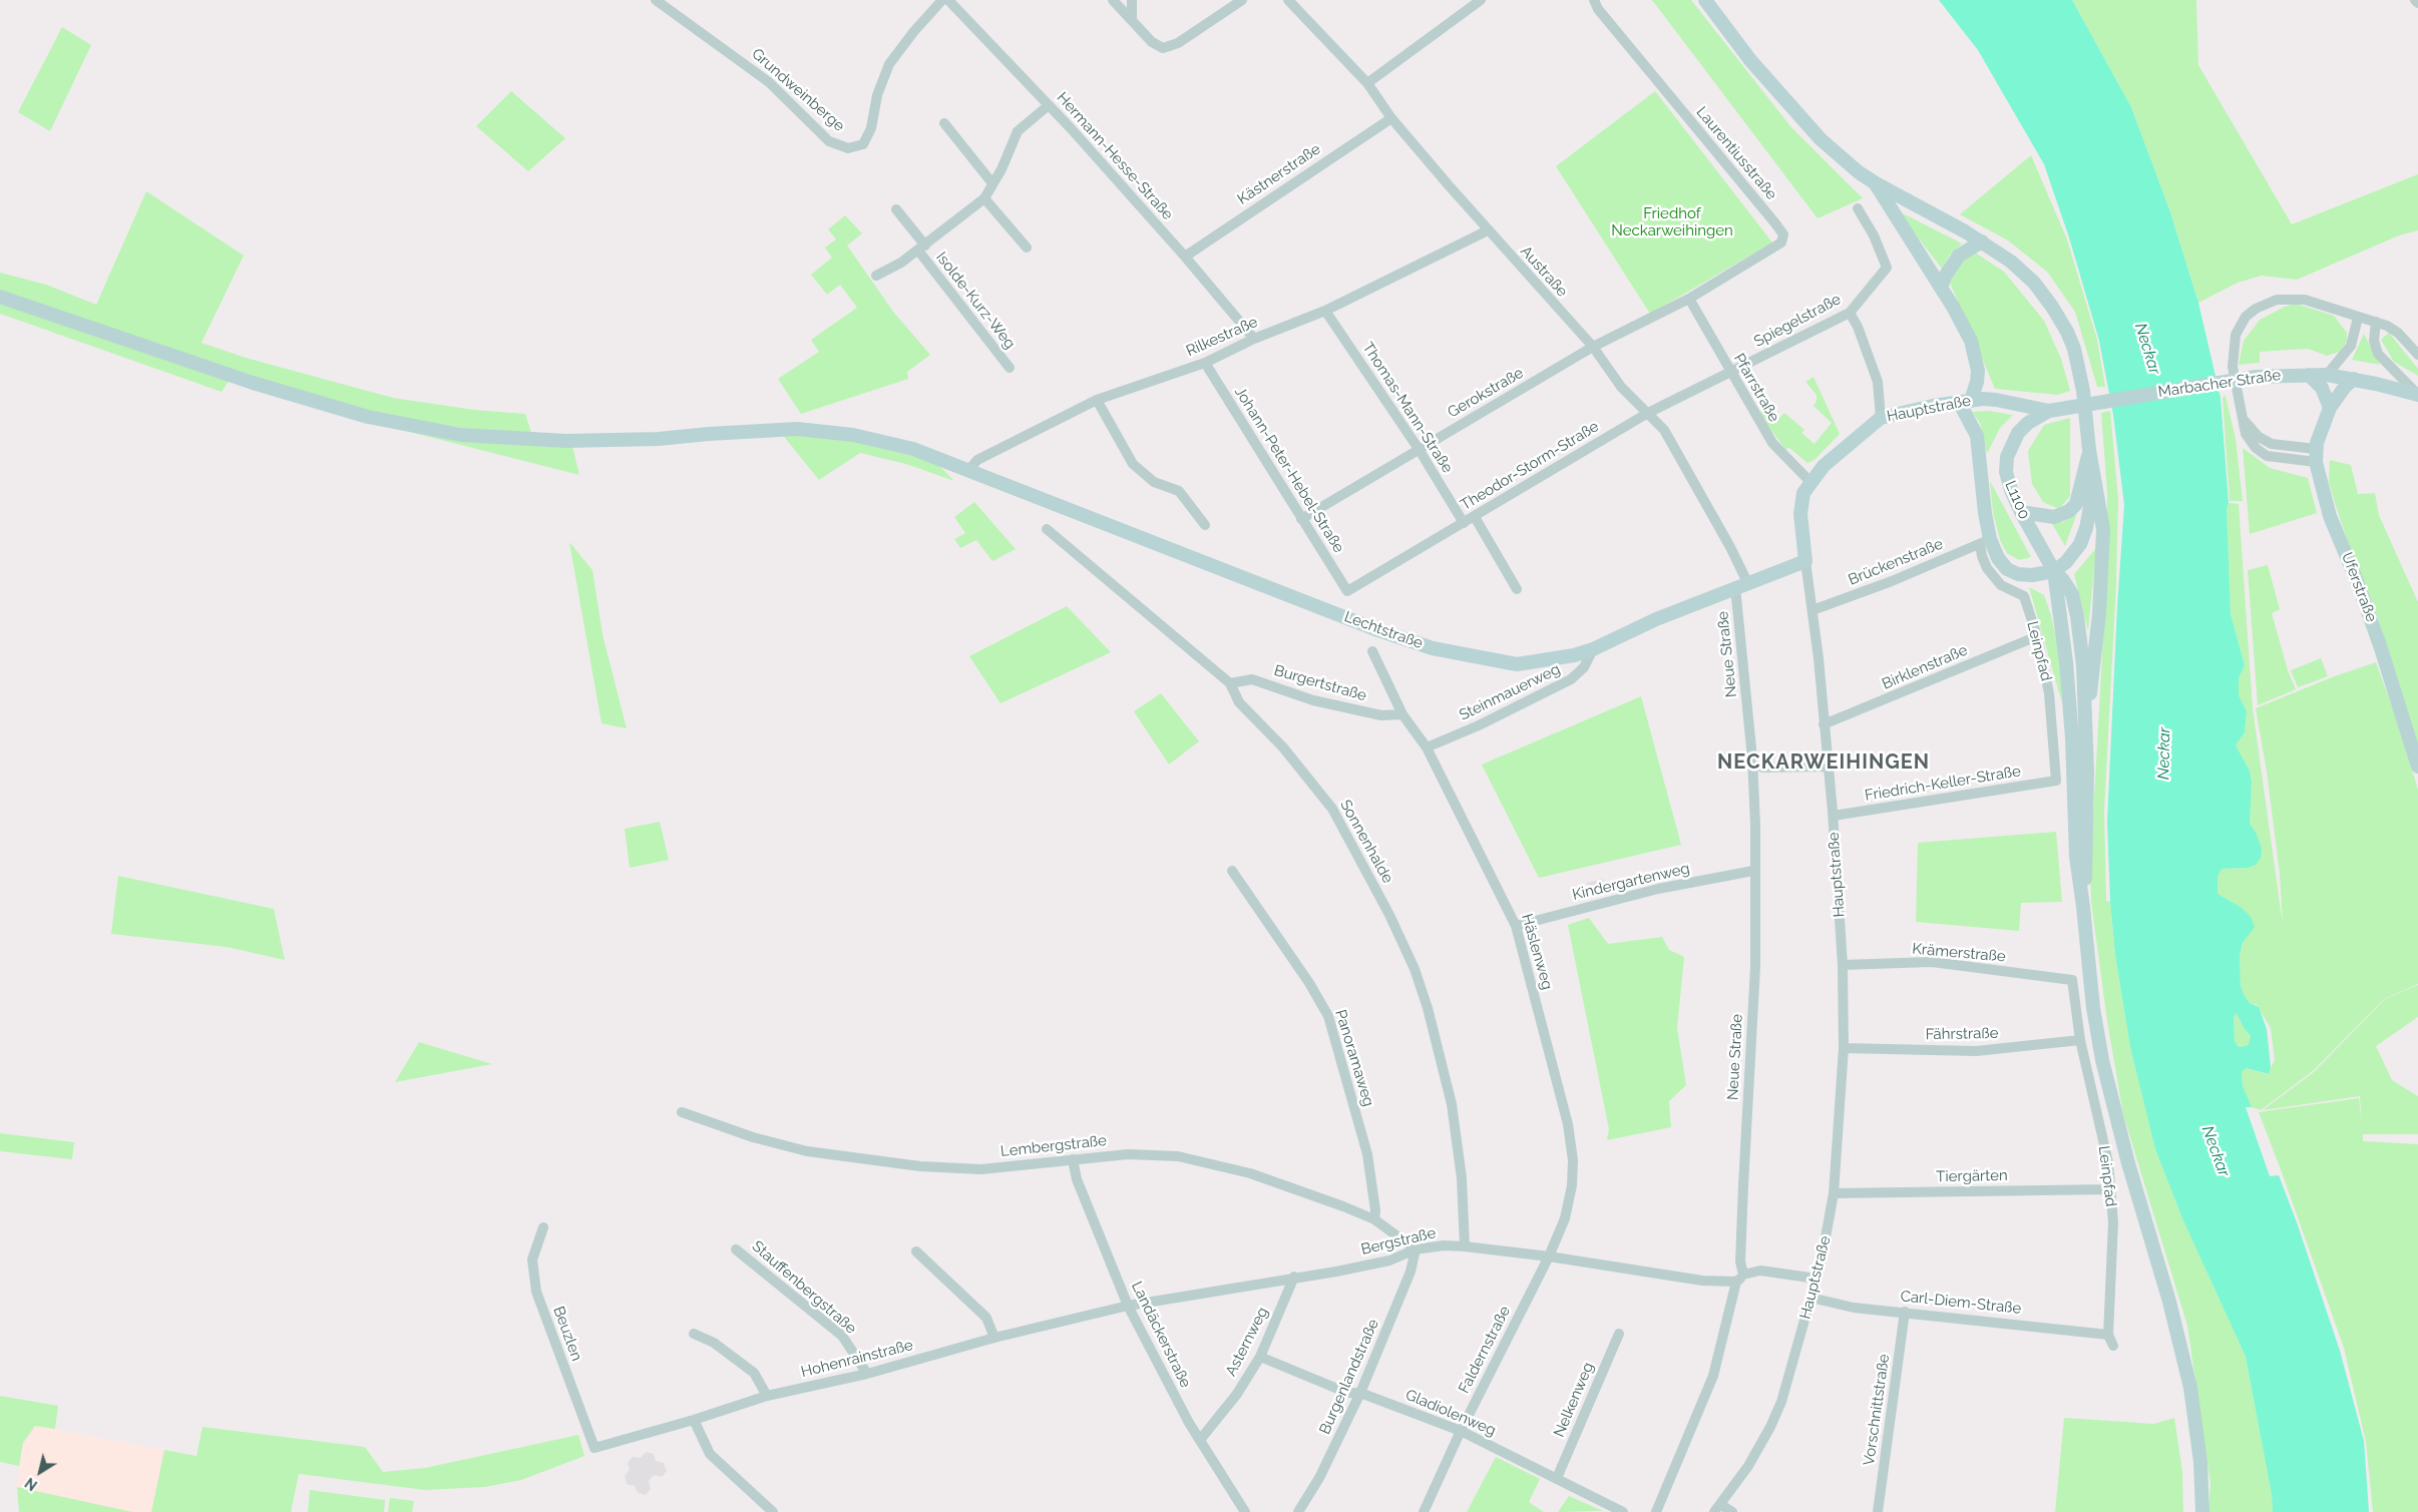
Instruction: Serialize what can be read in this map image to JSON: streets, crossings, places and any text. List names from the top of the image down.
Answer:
{
  "streets": {
    "main road": [
      "Marbacher Straße",
      "Hauptstraße",
      "L1100",
      "Uferstraße",
      "Lechtstraße",
      "Leinpfad"
    ],
    "street": [
      "Grundweinberge",
      "Laurentiusstraße",
      "Hermann-Hesse-Straße",
      "Kästnerstraße",
      "Austraße",
      "Isolde-Kurz-Weg",
      "Spiegelstraße",
      "Rilkestraße",
      "Pfarrstraße",
      "Gerokstraße",
      "Thomas-Mann-Straße",
      "Theodor-Storm-Straße",
      "Johann-Peter-Hebel-Straße",
      "Brückenstraße",
      "Neue Straße",
      "Birklenstraße",
      "Burgertstraße",
      "Steinmauerweg",
      "Friedrich-Keller-Straße",
      "Sonnenhalde",
      "Kindergartenweg",
      "Häslenweg",
      "Krämerstraße",
      "Fährstraße",
      "Panoramaweg",
      "Lembergstraße",
      "Tiergärten",
      "Bergstraße",
      "Stauffenbergstraße",
      "Carl-Diem-Straße",
      "Beuzlen",
      "Landäckerstraße",
      "Asternweg",
      "Faldernstraße",
      "Hohenrainstraße",
      "Burgenlandstraße",
      "Nelkenweg",
      "Vorschnittstraße",
      "Gladiolenweg"
    ]
  },
  "crossings": [
    ["Laurentiusstraße", "Pfarrstraße"],
    ["Laurentiusstraße", "Gerokstraße"],
    ["Hermann-Hesse-Straße", "Kästnerstraße"],
    ["Hermann-Hesse-Straße", "Rilkestraße"],
    ["Kästnerstraße", "Austraße"],
    ["Austraße", "Rilkestraße"],
    ["Austraße", "Gerokstraße"],
    ["Austraße", "Theodor-Storm-Straße"],
    ["Austraße", "Lechtstraße"],
    ["Austraße", "Neue Straße"],
    ["Spiegelstraße", "Pfarrstraße"],
    ["Spiegelstraße", "Theodor-Storm-Straße"],
    ["Rilkestraße", "Thomas-Mann-Straße"],
    ["Rilkestraße", "Johann-Peter-Hebel-Straße"],
    ["Rilkestraße", "Lechtstraße"],
    ["Marbacher Straße", "Hauptstraße"],
    ["Marbacher Straße", "L1100"],
    ["Pfarrstraße", "Gerokstraße"],
    ["Pfarrstraße", "Hauptstraße"],
    ["Pfarrstraße", "Theodor-Storm-Straße"],
    ["Gerokstraße", "Thomas-Mann-Straße"],
    ["Gerokstraße", "Johann-Peter-Hebel-Straße"],
    ["Thomas-Mann-Straße", "Theodor-Storm-Straße"],
    ["Hauptstraße", "L1100"],
    ["Hauptstraße", "Brückenstraße"],
    ["Hauptstraße", "Lechtstraße"],
    ["Hauptstraße", "Leinpfad"],
    ["Hauptstraße", "Birklenstraße"],
    ["Hauptstraße", "Friedrich-Keller-Straße"],
    ["Hauptstraße", "Krämerstraße"],
    ["Hauptstraße", "Fährstraße"],
    ["Hauptstraße", "Tiergärten"],
    ["Hauptstraße", "Bergstraße"],
    ["Hauptstraße", "Carl-Diem-Straße"],
    ["Theodor-Storm-Straße", "Johann-Peter-Hebel-Straße"],
    ["Brückenstraße", "Leinpfad"],
    ["Lechtstraße", "Neue Straße"],
    ["Lechtstraße", "Steinmauerweg"],
    ["Leinpfad", "Birklenstraße"],
    ["Leinpfad", "Friedrich-Keller-Straße"],
    ["Leinpfad", "Krämerstraße"],
    ["Leinpfad", "Fährstraße"],
    ["Leinpfad", "Tiergärten"],
    ["Leinpfad", "Carl-Diem-Straße"],
    ["Neue Straße", "Kindergartenweg"],
    ["Neue Straße", "Bergstraße"],
    ["Burgertstraße", "Sonnenhalde"],
    ["Burgertstraße", "Häslenweg"],
    ["Steinmauerweg", "Häslenweg"],
    ["Sonnenhalde", "Bergstraße"],
    ["Kindergartenweg", "Häslenweg"],
    ["Häslenweg", "Bergstraße"],
    ["Häslenweg", "Faldernstraße"],
    ["Panoramaweg", "Lembergstraße"],
    ["Lembergstraße", "Bergstraße"],
    ["Lembergstraße", "Landäckerstraße"],
    ["Lembergstraße", "Burgenlandstraße"],
    ["Bergstraße", "Landäckerstraße"],
    ["Bergstraße", "Asternweg"],
    ["Bergstraße", "Faldernstraße"],
    ["Bergstraße", "Hohenrainstraße"],
    ["Bergstraße", "Burgenlandstraße"],
    ["Stauffenbergstraße", "Hohenrainstraße"],
    ["Carl-Diem-Straße", "Vorschnittstraße"],
    ["Beuzlen", "Hohenrainstraße"],
    ["Landäckerstraße", "Asternweg"],
    ["Landäckerstraße", "Hohenrainstraße"],
    ["Asternweg", "Gladiolenweg"],
    ["Faldernstraße", "Gladiolenweg"],
    ["Burgenlandstraße", "Gladiolenweg"],
    ["Nelkenweg", "Gladiolenweg"]
  ],
  "districts": ["NECKARWEIHINGEN"],
  "water": ["Neckar"],
  "parks": ["Friedhof Neckarweihingen"],
  "north": "bottom left"
}
